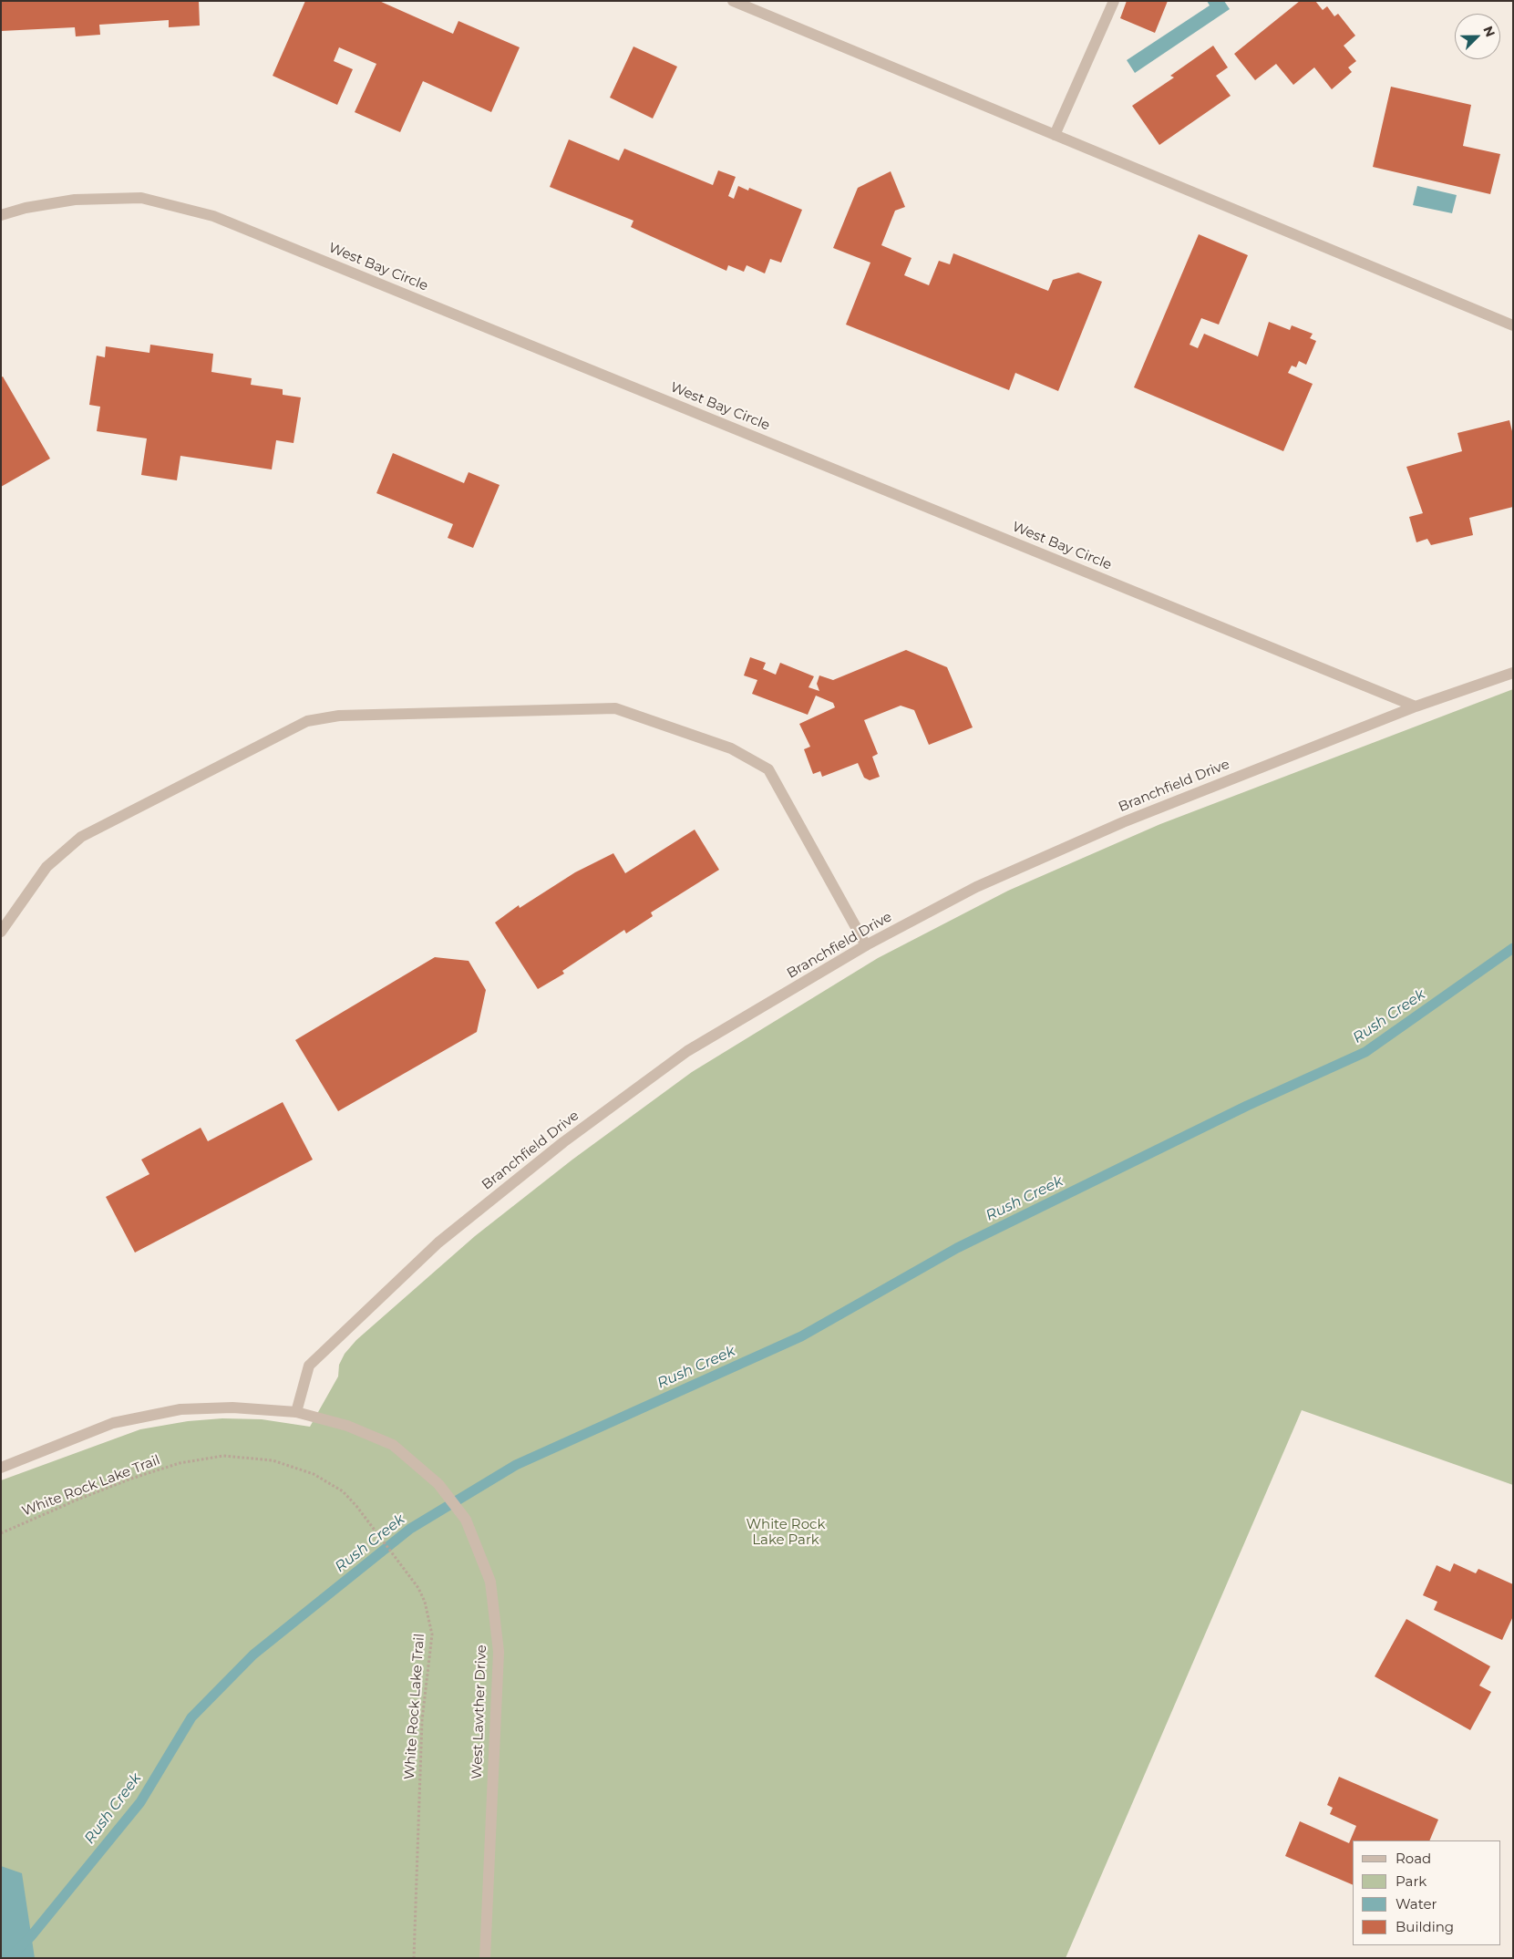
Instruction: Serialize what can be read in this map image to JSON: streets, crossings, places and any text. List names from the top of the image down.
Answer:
{
  "streets": {
    "street": ["West Bay Circle", "Branchfield Drive", "West Lawther Drive"],
    "path": ["White Rock Lake Trail"]
  },
  "crossings": [
    ["West Bay Circle", "Branchfield Drive"],
    ["Branchfield Drive", "West Lawther Drive"]
  ],
  "water": ["Rush Creek"],
  "parks": ["White Rock Lake Park"],
  "legend": [
    "Road",
    "Park",
    "Water",
    "Building"
  ],
  "north": "top right"
}
